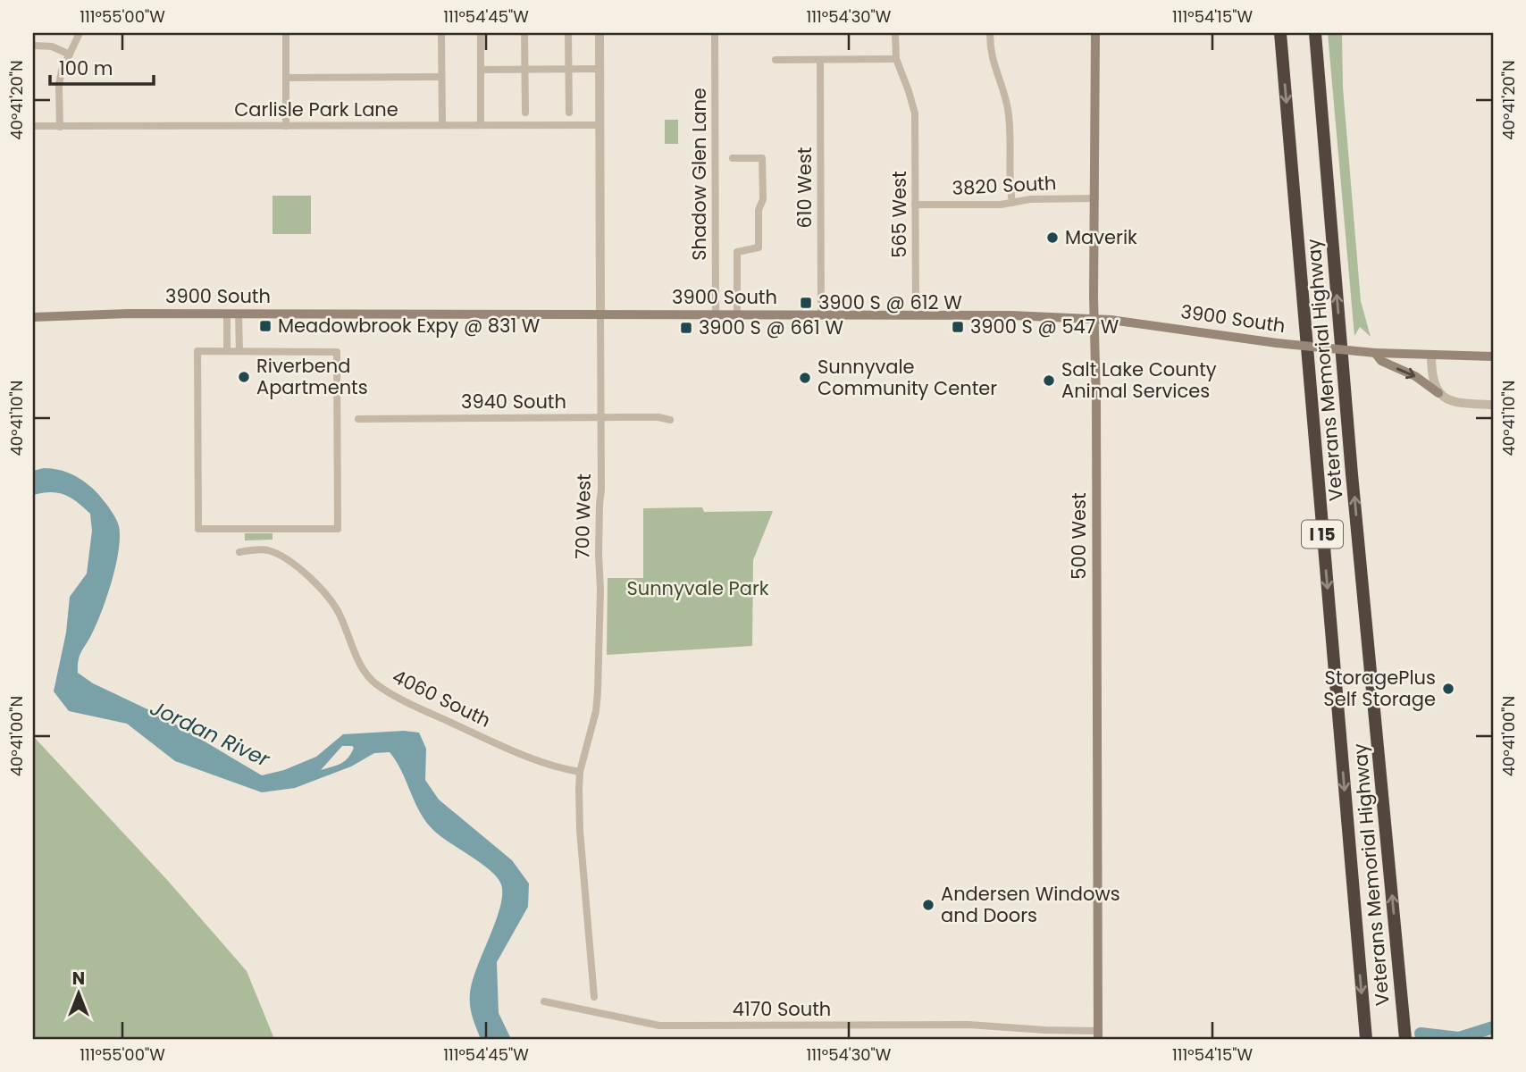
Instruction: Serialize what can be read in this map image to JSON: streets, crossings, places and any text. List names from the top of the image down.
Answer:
{
  "streets": {
    "highway": ["Veterans Memorial Highway", "I 15"],
    "main road": ["3900 South", "500 West"],
    "street": [
      "Carlisle Park Lane",
      "Shadow Glen Lane",
      "3820 South",
      "610 West",
      "565 West",
      "3940 South",
      "700 West",
      "4060 South",
      "4170 South"
    ]
  },
  "crossings": [
    ["Carlisle Park Lane", "700 West"],
    ["Shadow Glen Lane", "3900 South"],
    ["3820 South", "565 West"],
    ["3820 South", "500 West"],
    ["610 West", "3900 South"],
    ["565 West", "3900 South"],
    ["3900 South", "700 West"],
    ["3900 South", "500 West"],
    ["3940 South", "700 West"],
    ["700 West", "4060 South"],
    ["500 West", "4170 South"]
  ],
  "water": ["Jordan River"],
  "parks": ["Sunnyvale Park"],
  "places": {
    "other": [
      "Maverik",
      "Riverbend Apartments",
      "Sunnyvale Community Center",
      "Salt Lake County Animal Services",
      "StoragePlus Self Storage",
      "Andersen Windows and Doors"
    ],
    "transit": [
      "3900 S @ 612 W",
      "Meadowbrook Expy @ 831 W",
      "3900 S @ 547 W",
      "3900 S @ 661 W"
    ]
  },
  "scale_bar": "100 m",
  "north": "top",
  "coordinates": [
    "111°55'00\"W",
    "111°54'45\"W",
    "111°54'30\"W",
    "111°54'15\"W",
    "40°41'20\"N",
    "40°41'10\"N",
    "40°41'00\"N"
  ]
}
